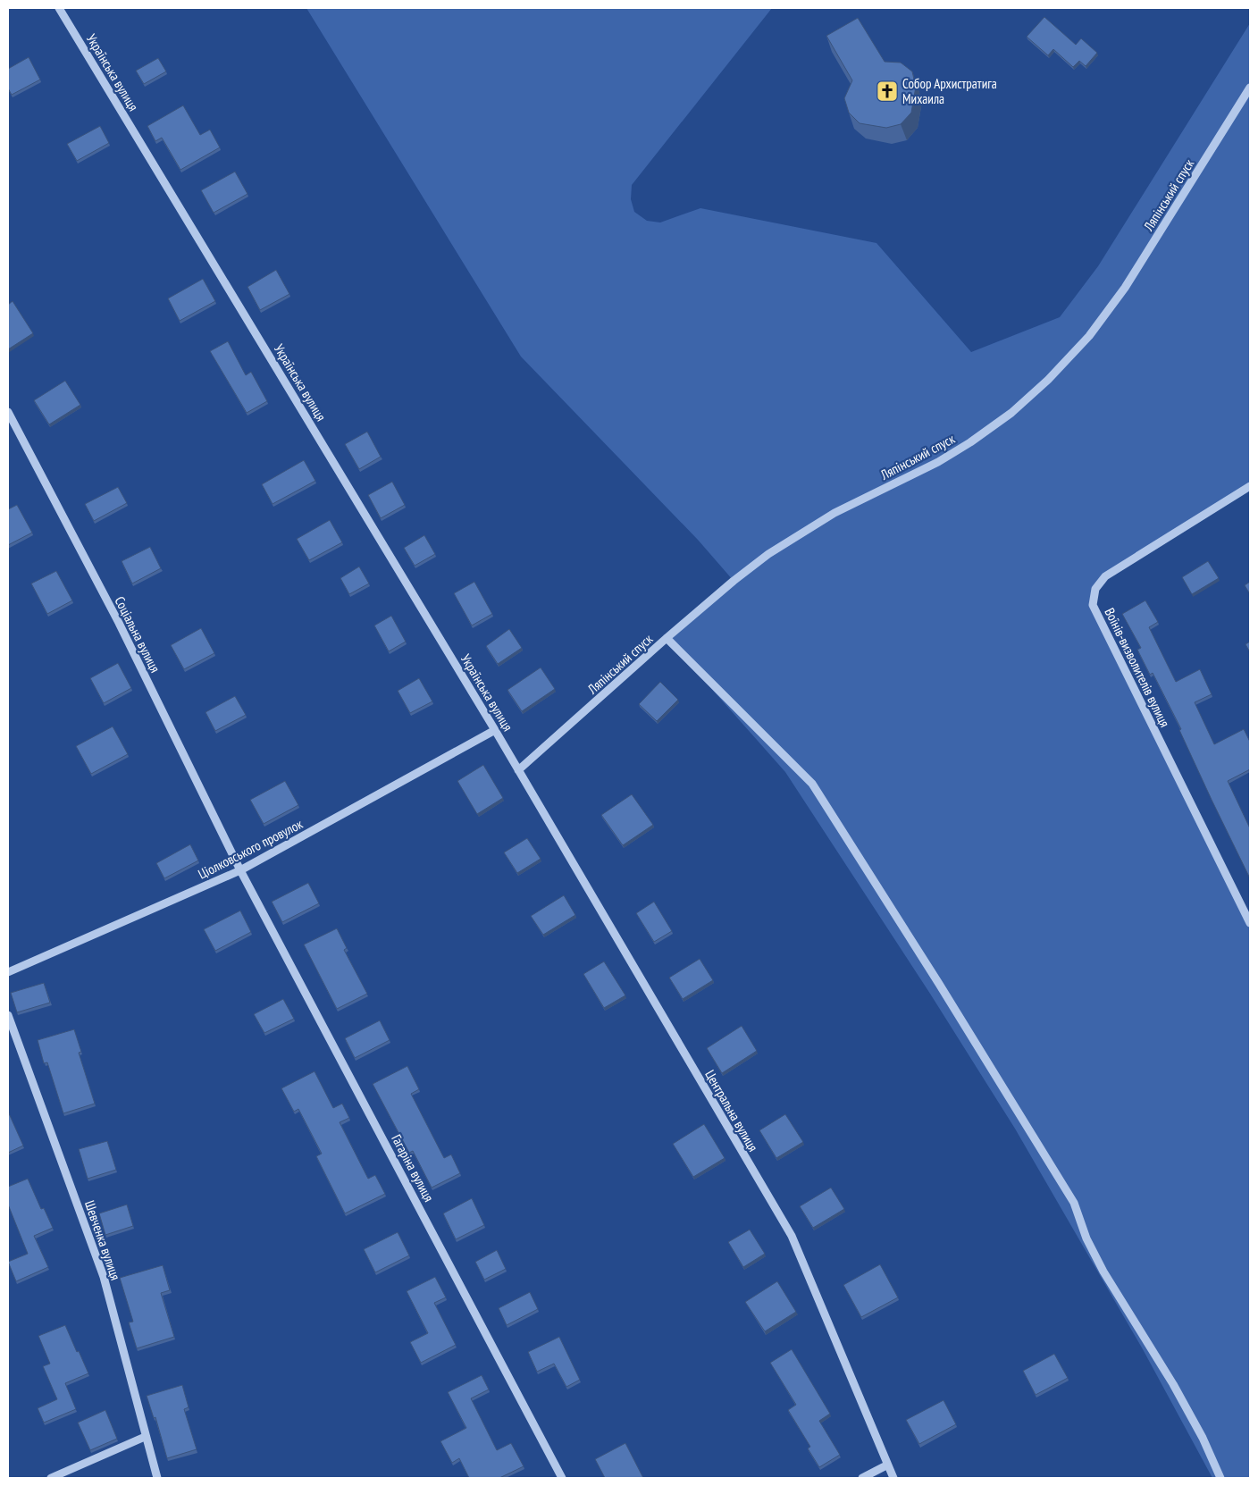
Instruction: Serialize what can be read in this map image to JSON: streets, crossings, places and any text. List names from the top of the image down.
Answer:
{
  "streets": {
    "street": [
      "Українська вулиця",
      "Ляпінський спуск",
      "Соціальна вулиця",
      "Воїнів-визволителів вулиця",
      "Ціолковського провулок",
      "Центральна вулиця",
      "Гагаріна вулиця",
      "Шевченка вулиця"
    ]
  },
  "crossings": [
    ["Українська вулиця", "Ляпінський спуск"],
    ["Українська вулиця", "Ціолковського провулок"],
    ["Українська вулиця", "Центральна вулиця"],
    ["Ляпінський спуск", "Центральна вулиця"],
    ["Соціальна вулиця", "Ціолковського провулок"],
    ["Соціальна вулиця", "Гагаріна вулиця"],
    ["Ціолковського провулок", "Гагаріна вулиця"]
  ],
  "places": {
    "church": ["Собор Архистратига Михаила"]
  }
}
